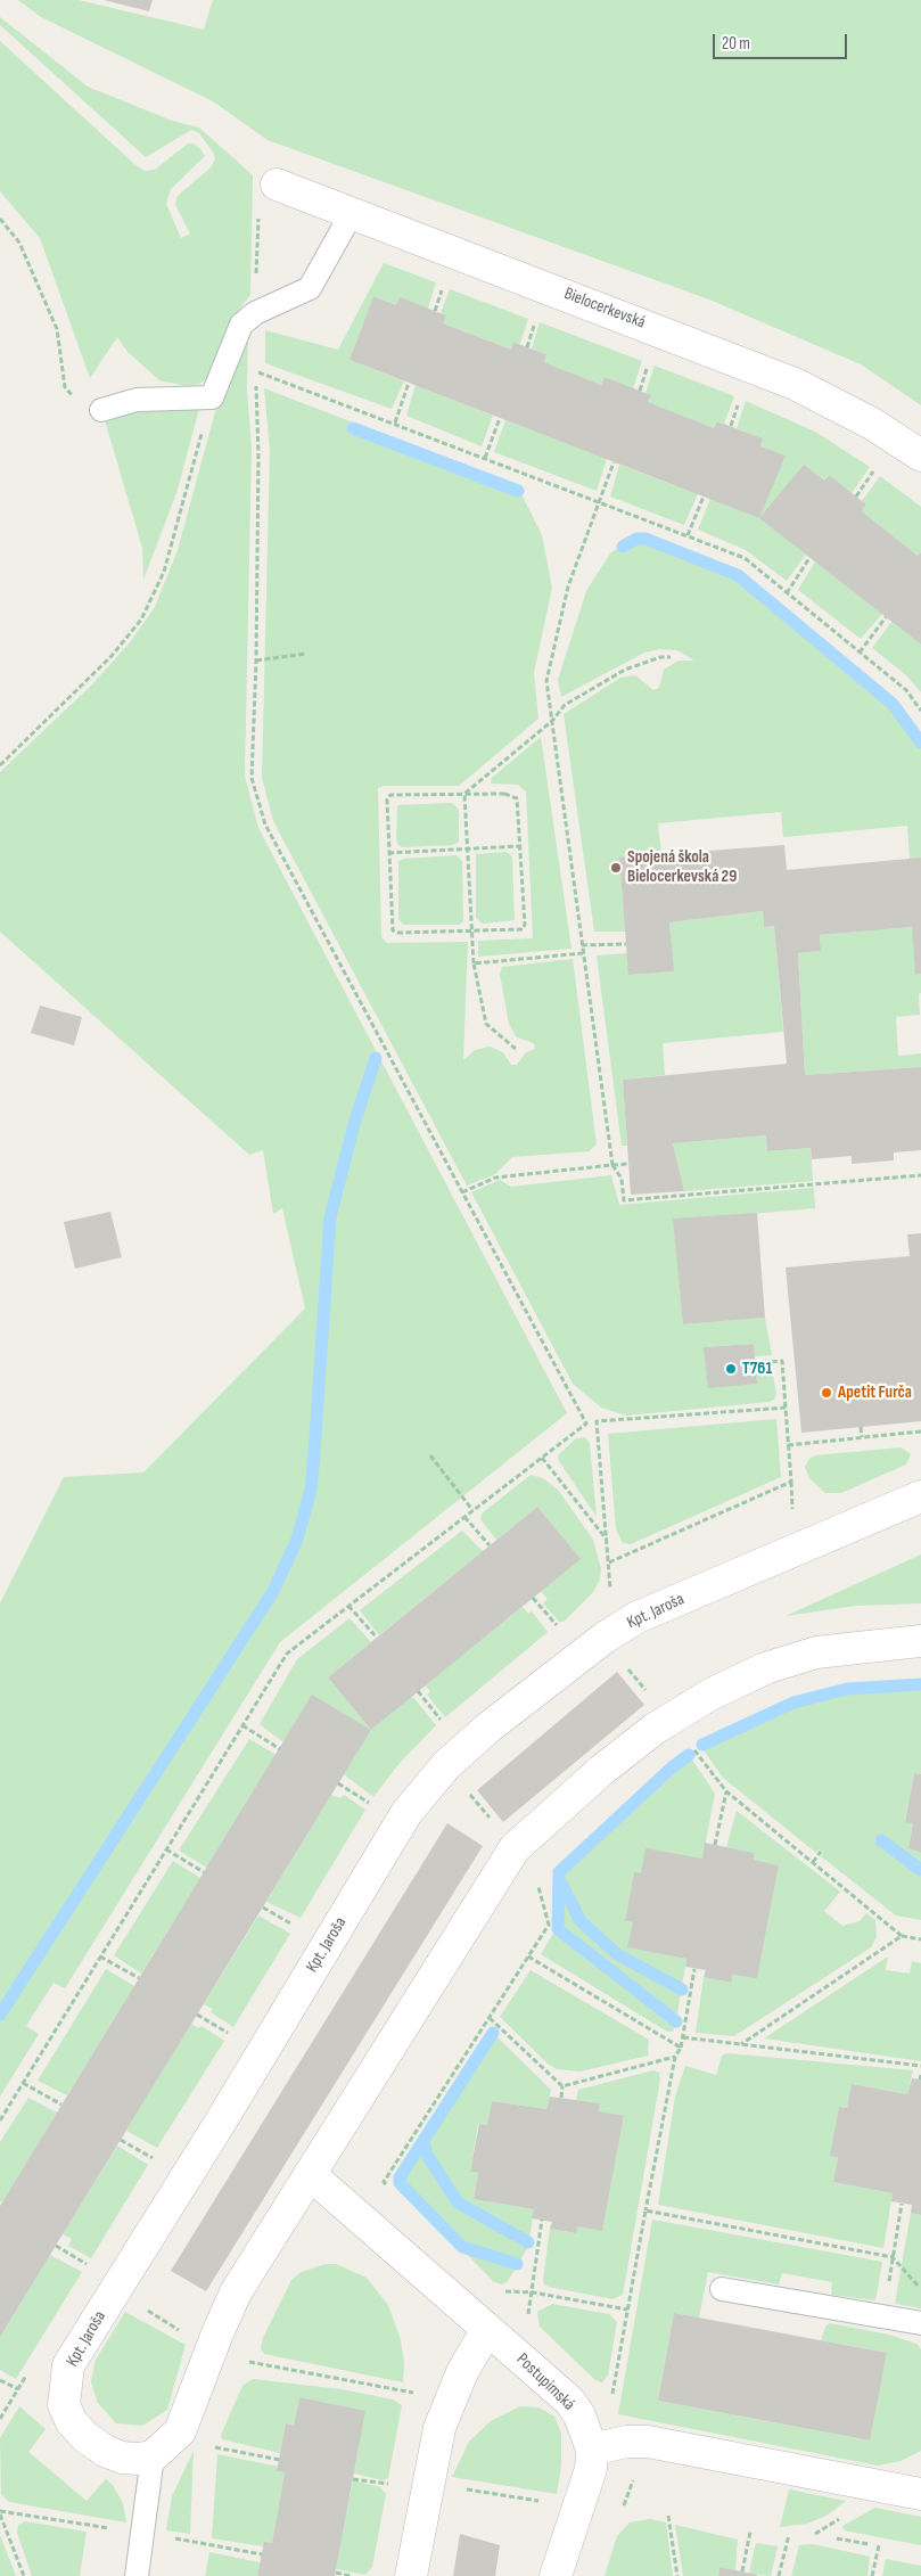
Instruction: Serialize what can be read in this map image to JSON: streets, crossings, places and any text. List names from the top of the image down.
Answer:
{
  "streets": {
    "street": ["Bielocerkevská", "Kpt. Jaroša", "Postupimská"]
  },
  "places": ["Spojená škola Bielocerkevská 29", "T761", "Apetit Furča"],
  "scale_bar": "20 m"
}
